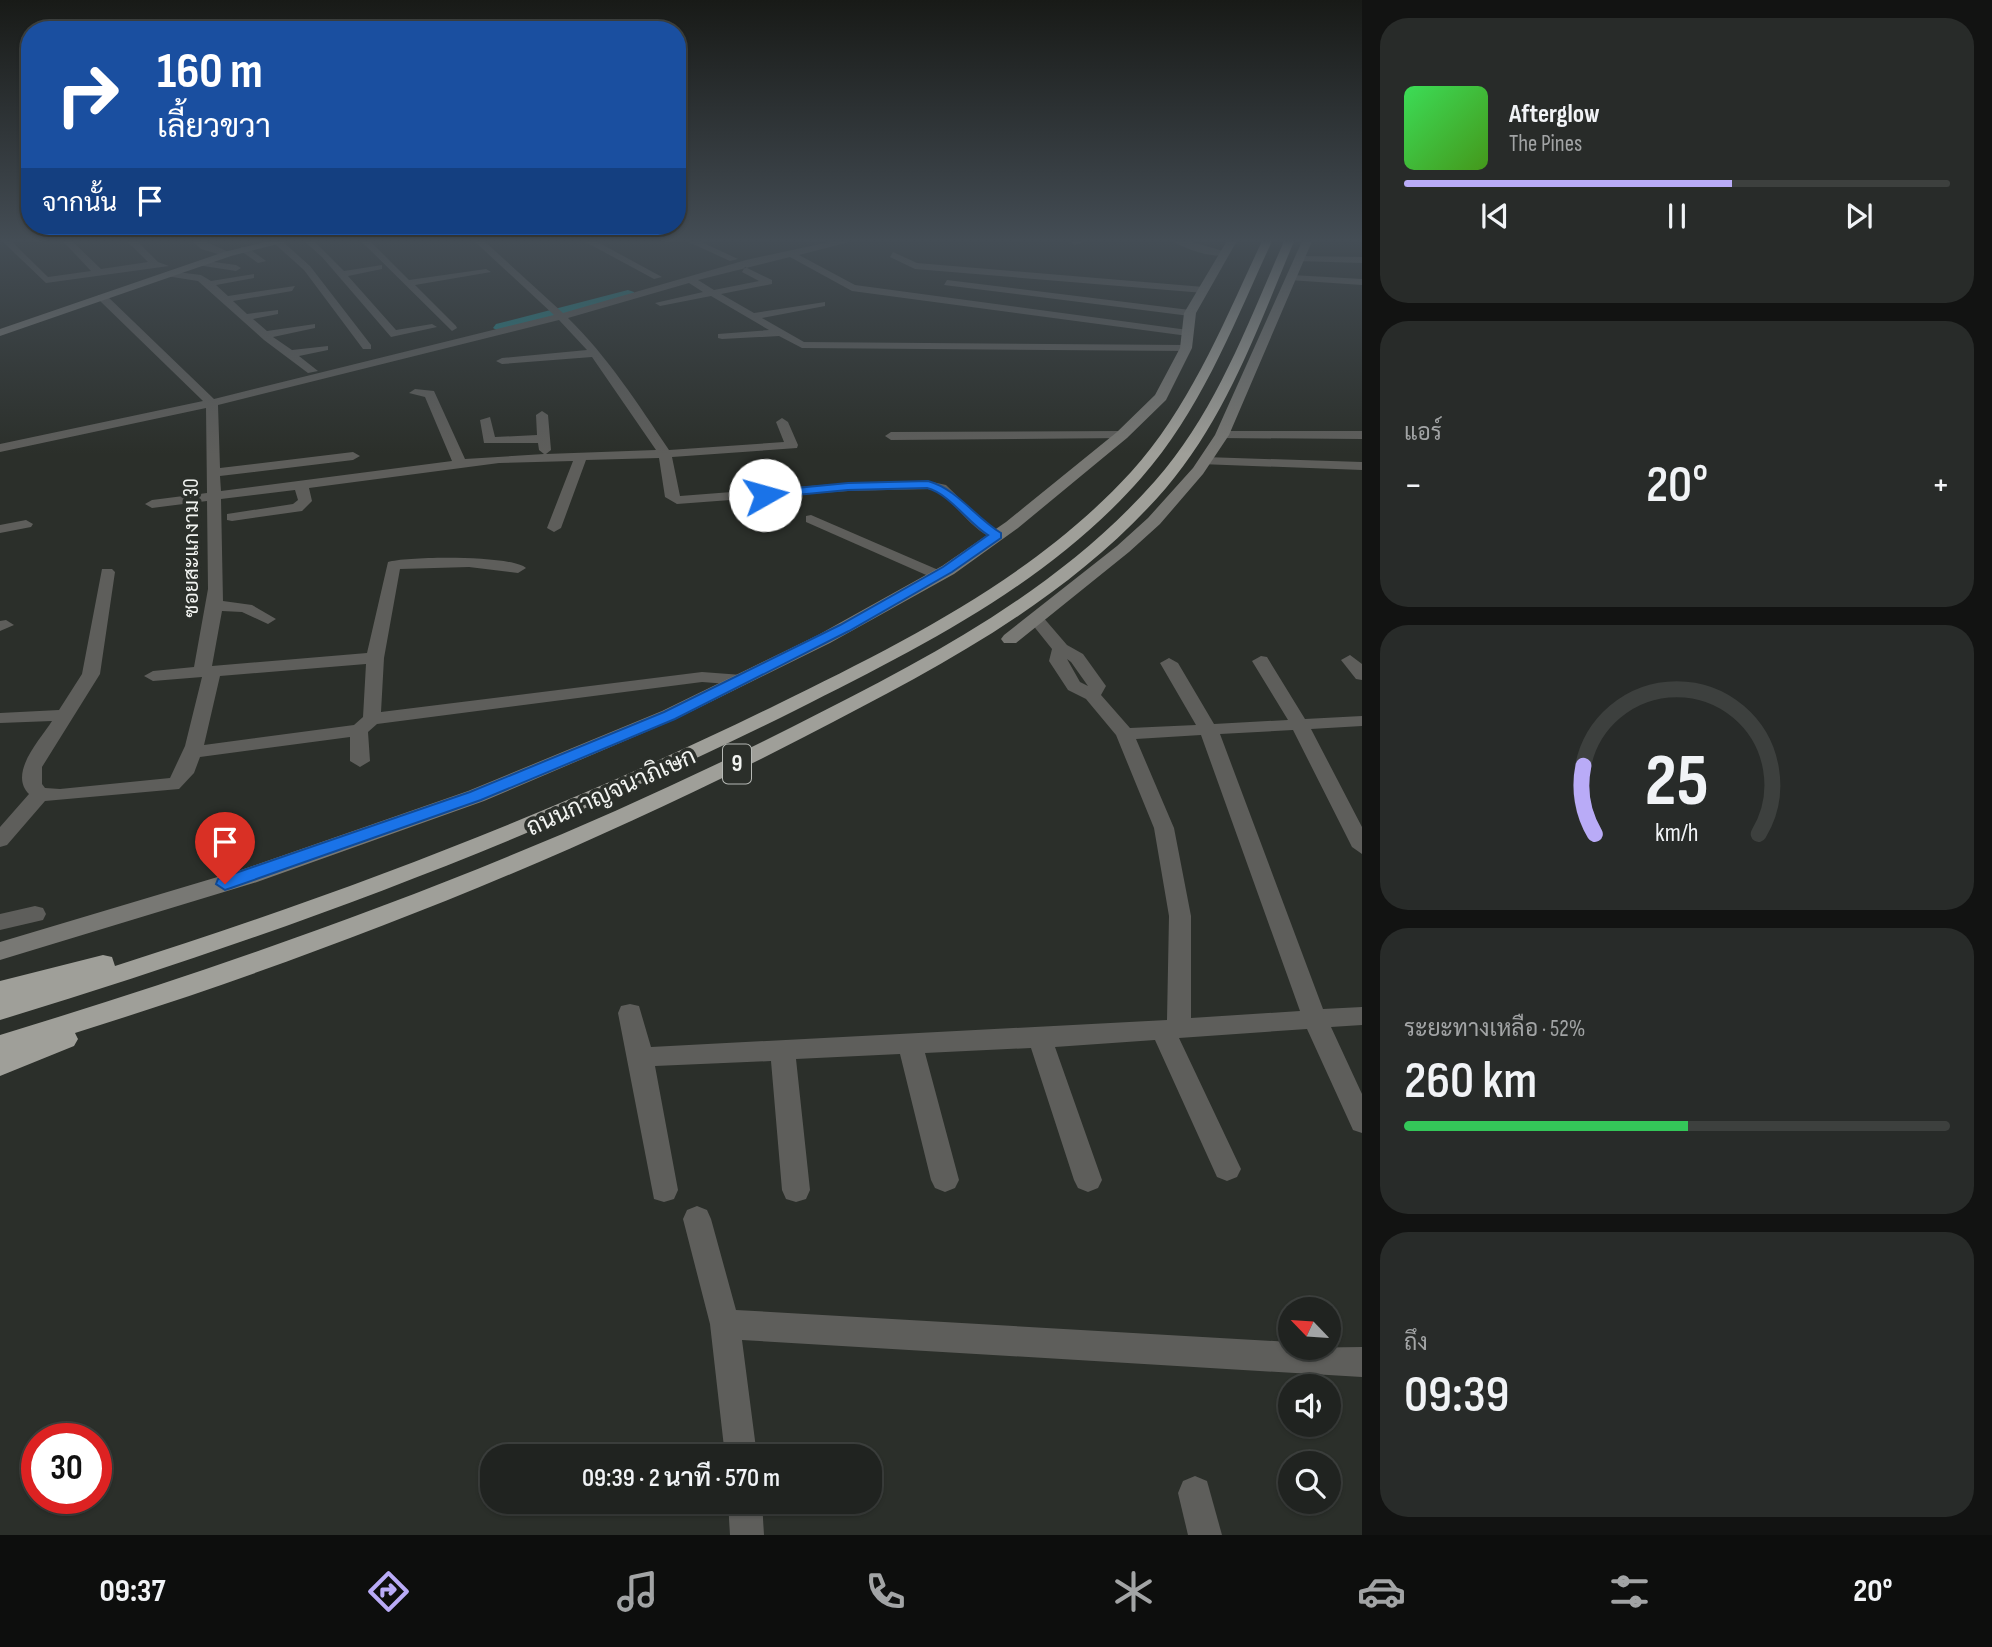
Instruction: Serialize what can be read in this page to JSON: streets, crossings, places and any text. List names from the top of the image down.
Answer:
{
  "streets": {
    "highway": ["9", "ถนนกาญจนาภิเษก"],
    "street": ["ซอยสะแกงาม 30"]
  },
  "north": "top left",
  "page": {
    "turn": ["160 m", "เลี้ยวขวา"],
    "song": ["Afterglow", "The Pines"],
    "then": "จากนั้น",
    "tile": [
      "แอร์",
      ["ระยะทางเหลือ · 52%", "260 km"],
      ["ถึง", "09:39"]
    ],
    "heat": ["−", "20°", "+"],
    "limit": "30",
    "trip": "09:39 · 2 นาที · 570 m",
    "tabs": ["09:37", "20°"],
    "gauge": ["25", "km/h"]
  }
}
